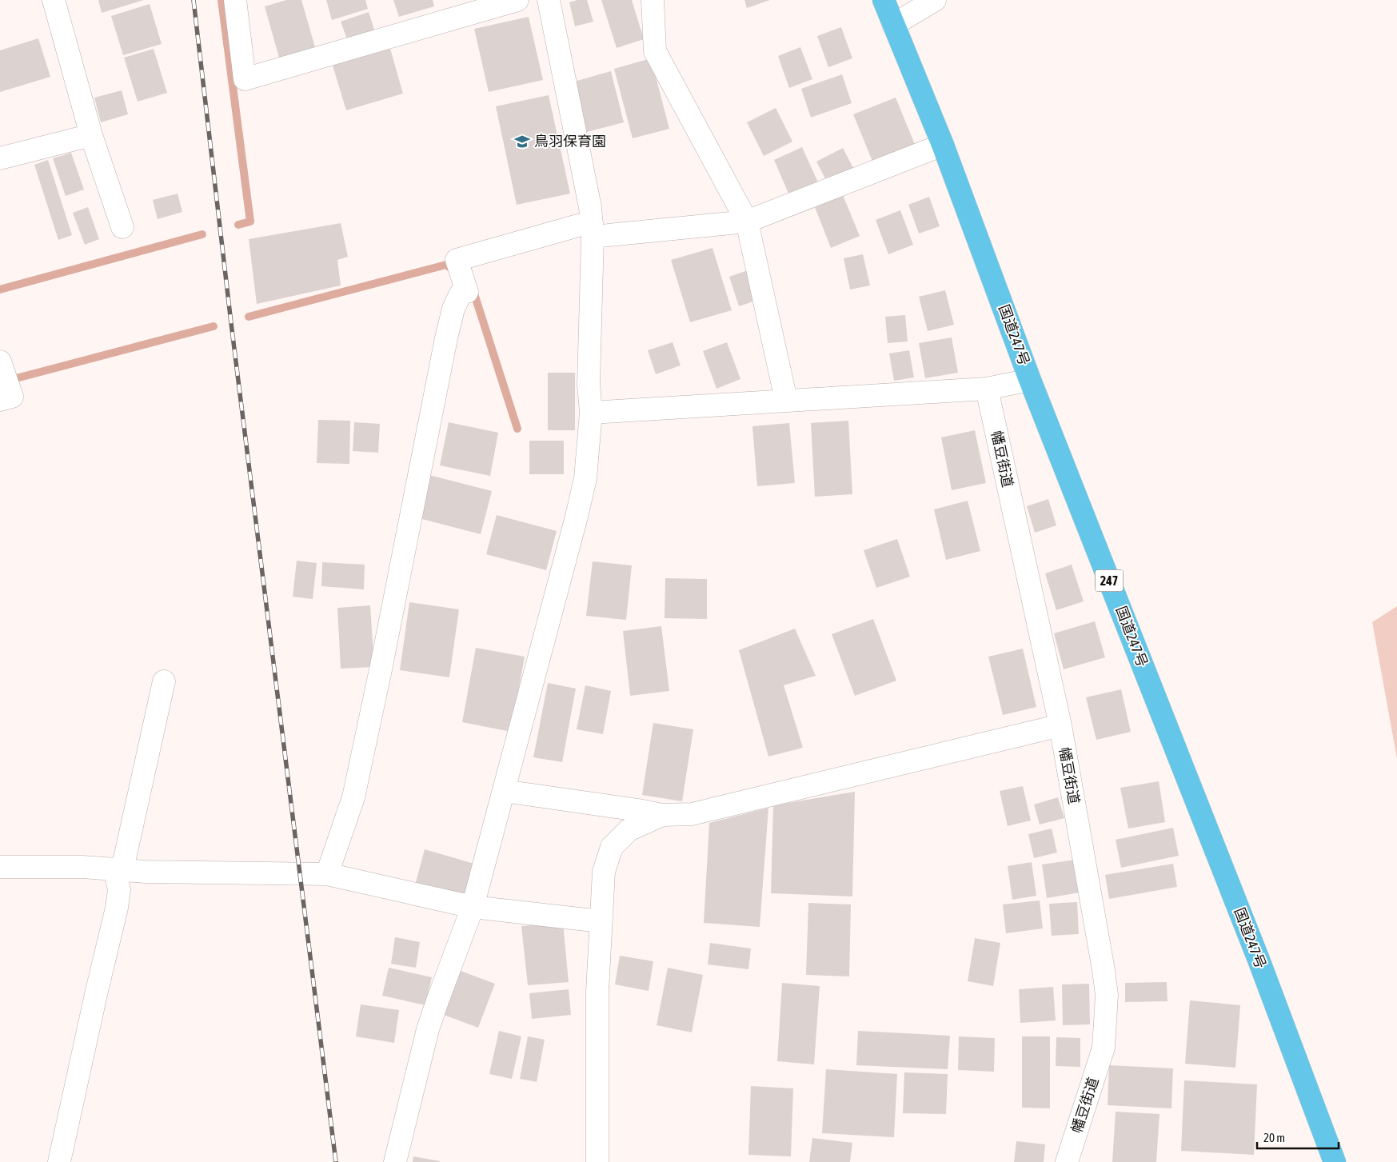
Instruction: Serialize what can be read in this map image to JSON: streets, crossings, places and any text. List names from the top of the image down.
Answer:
{
  "streets": {
    "highway": ["国道247号", "247"],
    "street": ["幡豆街道"]
  },
  "places": {
    "school or university": ["鳥羽保育園"]
  },
  "scale_bar": "20 m"
}
